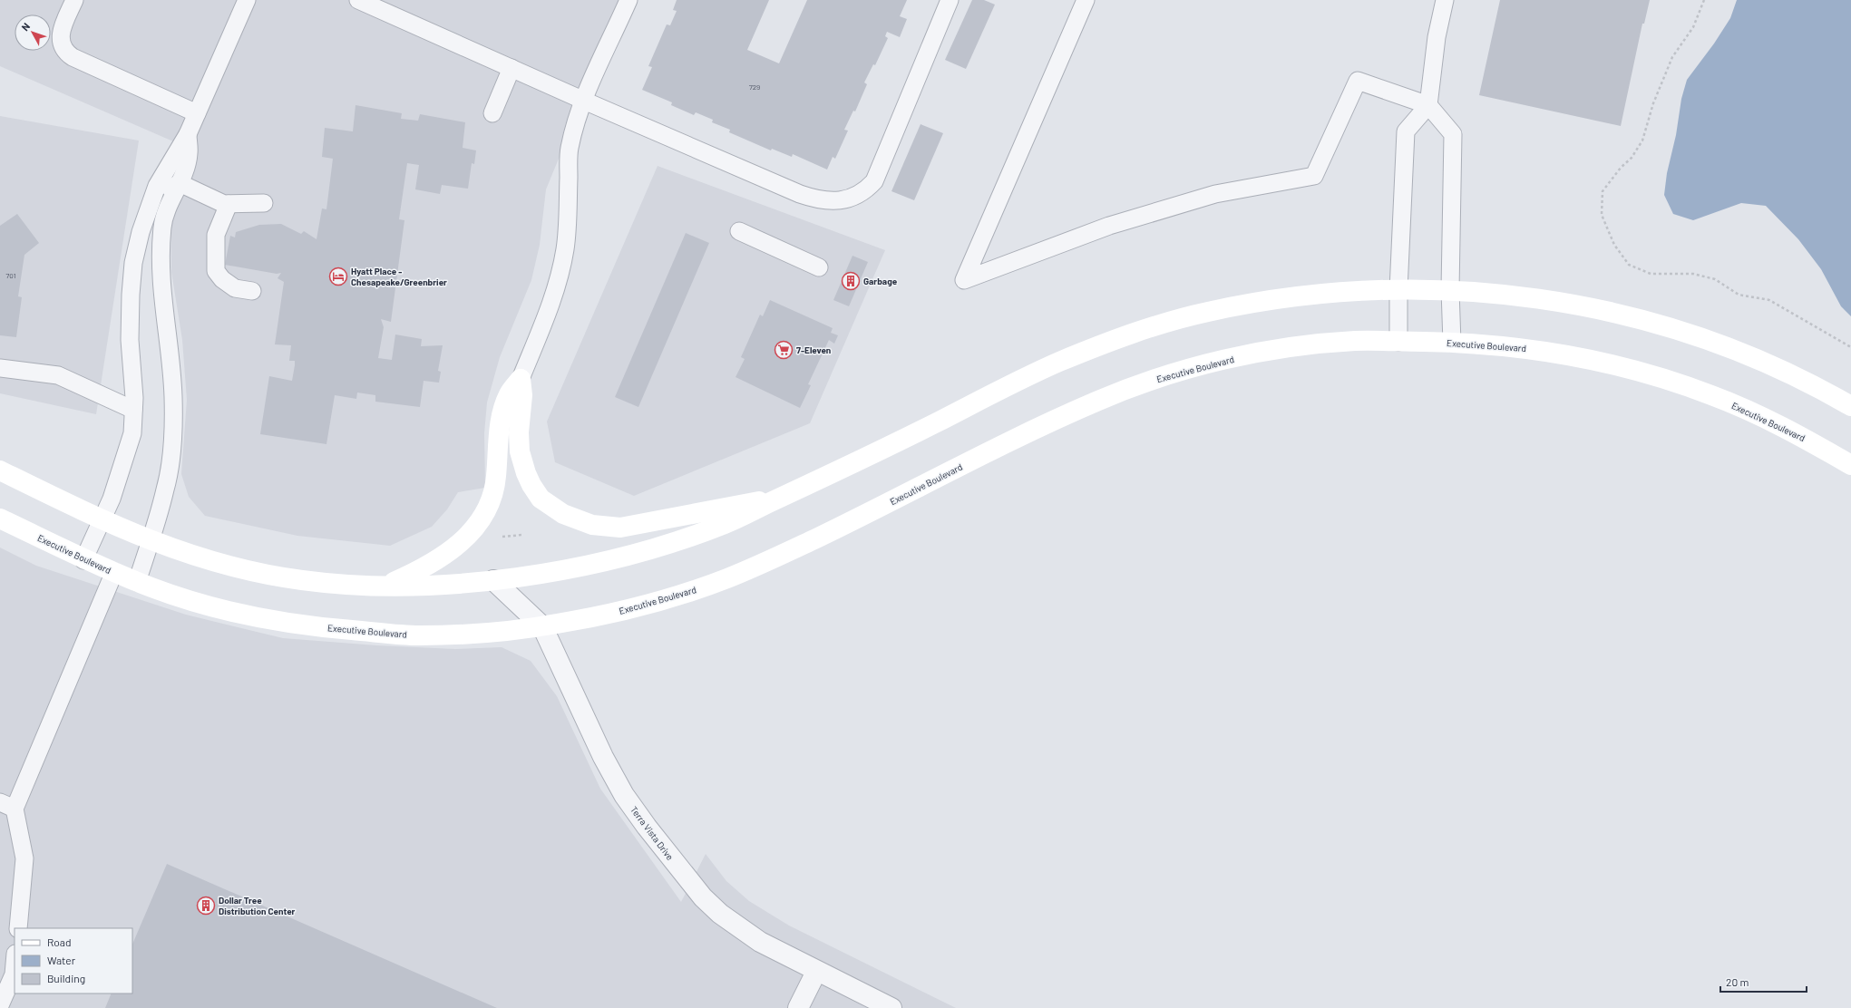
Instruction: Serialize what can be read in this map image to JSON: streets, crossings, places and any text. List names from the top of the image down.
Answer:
{
  "streets": {
    "street": ["Executive Boulevard", "Terra Vista Drive"]
  },
  "crossings": [
    ["Executive Boulevard", "Terra Vista Drive"]
  ],
  "places": {
    "hotel": ["Hyatt Place - Chesapeake/Greenbrier"],
    "building": ["Garbage", "Dollar Tree Distribution Center"],
    "supermarket": ["7-Eleven"]
  },
  "house_numbers": ["729", "701"],
  "legend": ["Road", "Water", "Building"],
  "scale_bar": "20 m",
  "north": "top left"
}
